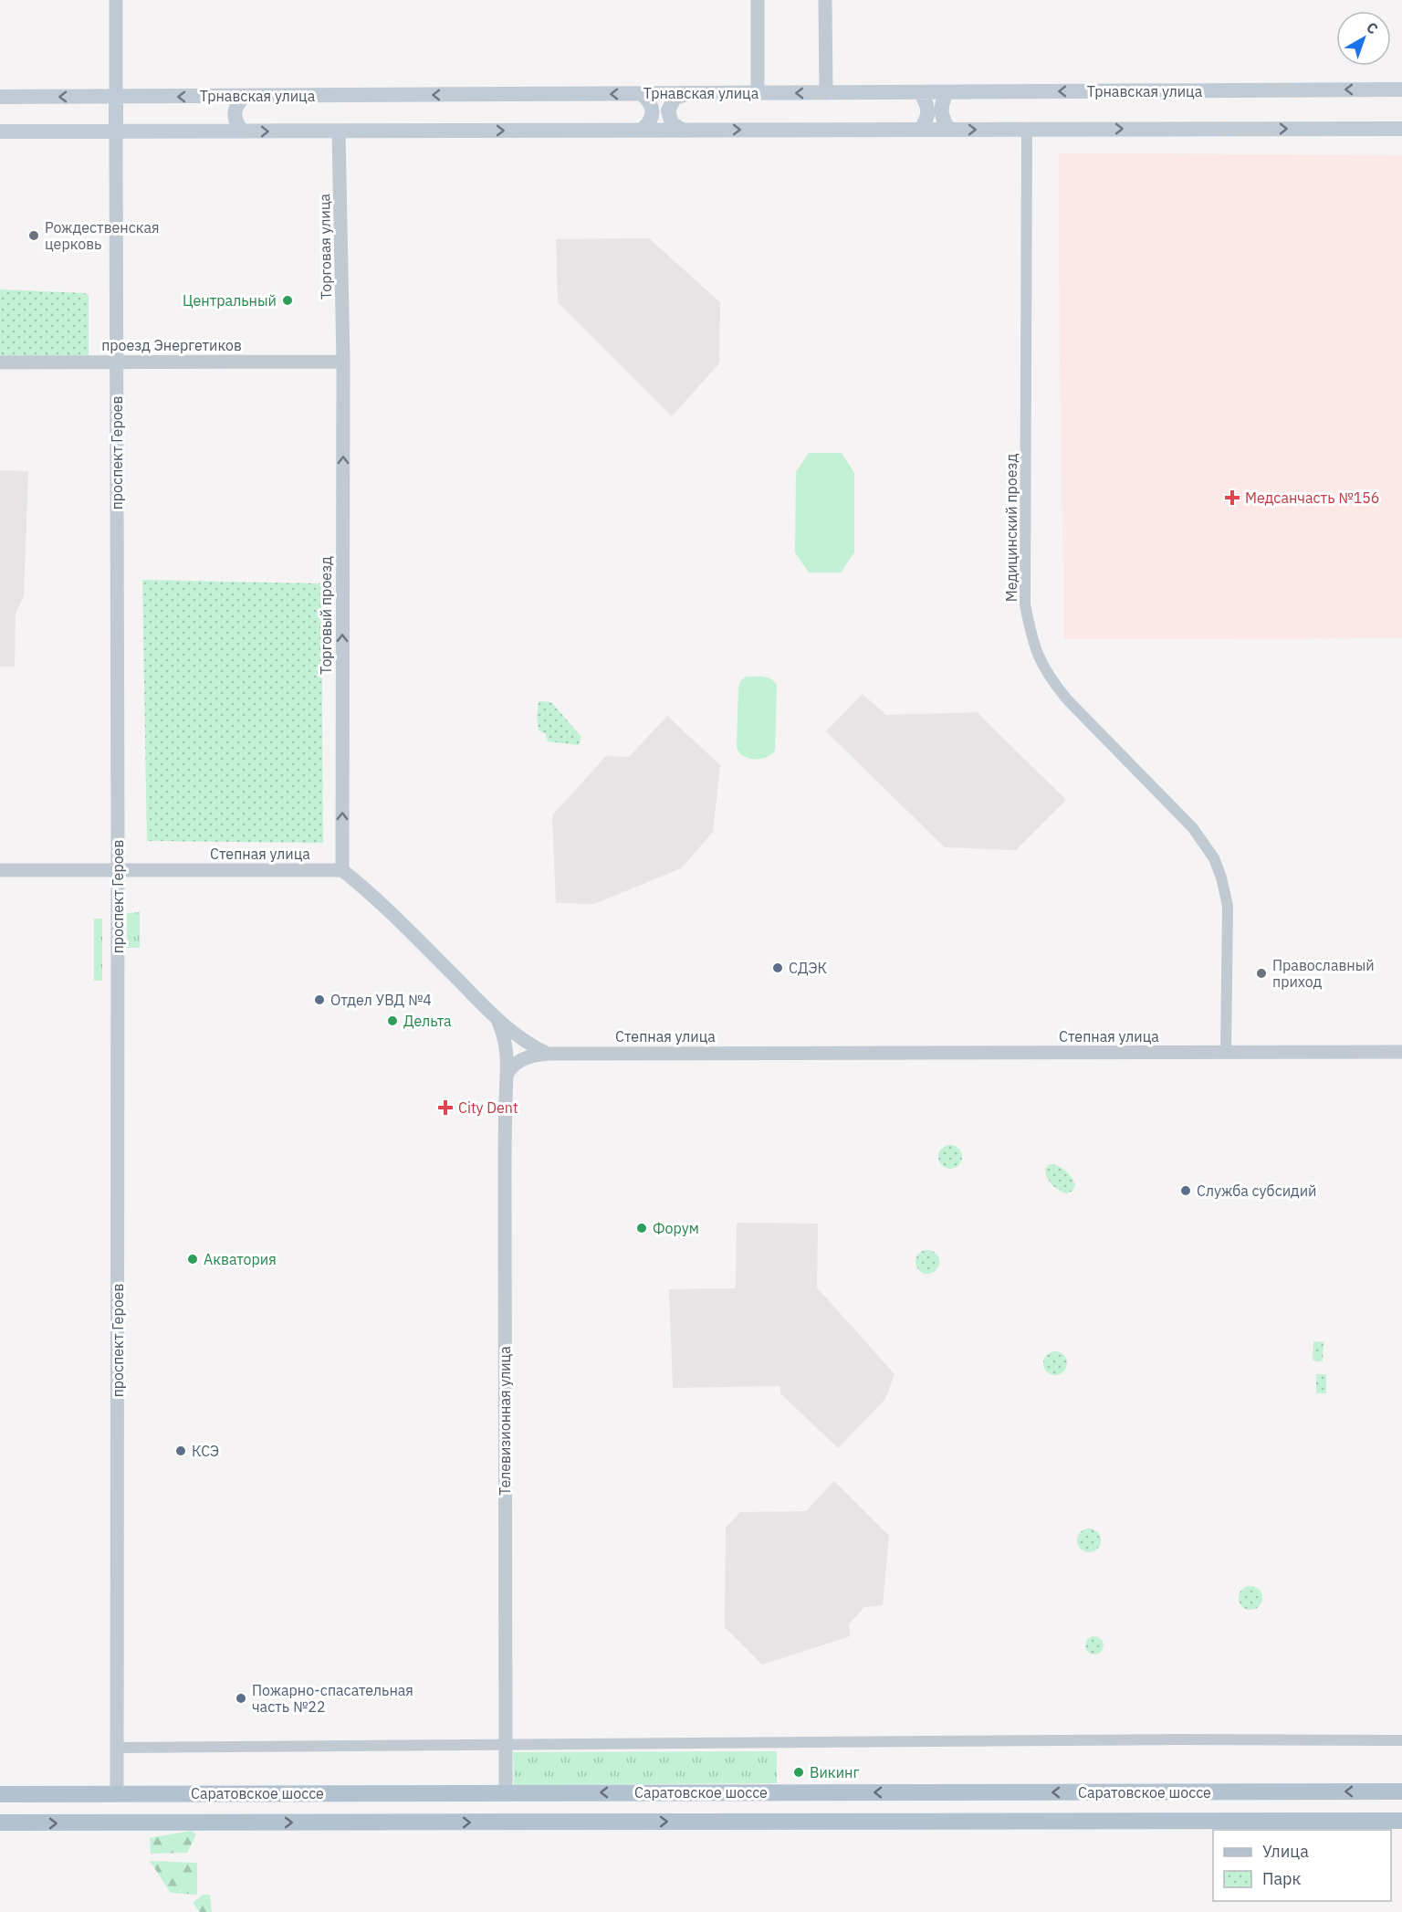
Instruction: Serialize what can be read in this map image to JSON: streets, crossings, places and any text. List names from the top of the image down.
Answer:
{
  "streets": {
    "main road": [
      "Трнавская улица",
      "проспект Героев",
      "Телевизионная улица",
      "Саратовское шоссе"
    ],
    "street": [
      "Торговая улица",
      "проезд Энергетиков",
      "Медицинский проезд",
      "Торговый проезд",
      "Степная улица"
    ]
  },
  "crossings": [
    ["Трнавская улица", "проспект Героев"],
    ["Торговая улица", "проезд Энергетиков"],
    ["Торговая улица", "Торговый проезд"],
    ["проезд Энергетиков", "проспект Героев"],
    ["проезд Энергетиков", "Торговый проезд"],
    ["проспект Героев", "Степная улица"],
    ["проспект Героев", "Саратовское шоссе"],
    ["Медицинский проезд", "Степная улица"],
    ["Торговый проезд", "Степная улица"],
    ["Степная улица", "Телевизионная улица"],
    ["Телевизионная улица", "Саратовское шоссе"]
  ],
  "one_way": ["Торговый проезд"],
  "places": {
    "other": [
      "Рождественская церковь",
      "Центральный",
      "СДЭК",
      "Православный приход",
      "Отдел УВД №4",
      "Дельта",
      "Служба субсидий",
      "Форум",
      "Акватория",
      "КСЭ",
      "Пожарно-спасательная часть №22",
      "Викинг"
    ],
    "health": ["Медсанчасть №156", "City Dent"]
  },
  "legend": ["Улица", "Парк"],
  "north": "top right"
}
